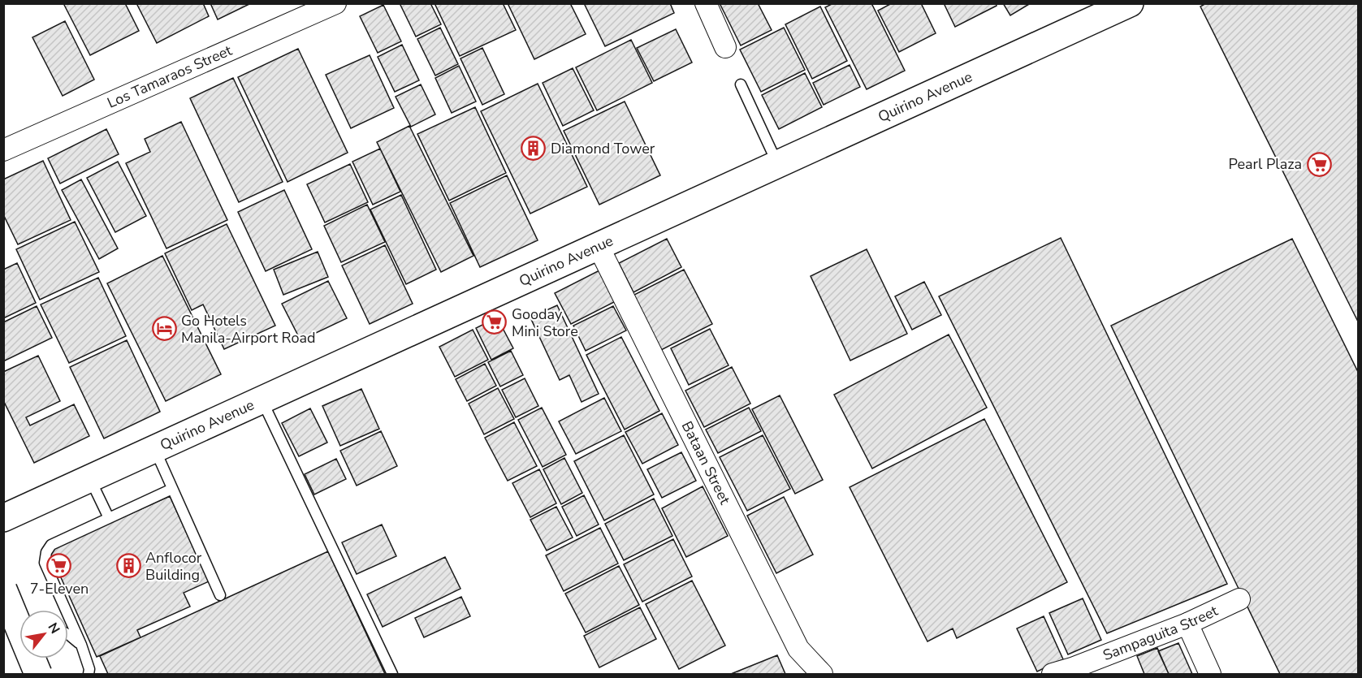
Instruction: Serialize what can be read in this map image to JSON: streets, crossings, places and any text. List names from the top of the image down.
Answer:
{
  "streets": {
    "main road": ["Quirino Avenue"],
    "street": ["Los Tamaraos Street", "Bataan Street", "Sampaguita Street"]
  },
  "crossings": [
    ["Quirino Avenue", "Bataan Street"]
  ],
  "places": {
    "building": ["Diamond Tower", "Anflocor Building"],
    "supermarket": ["Pearl Plaza", "Gooday Mini Store", "7-Eleven"],
    "hotel": ["Go Hotels Manila-Airport Road"]
  },
  "north": "top right"
}
